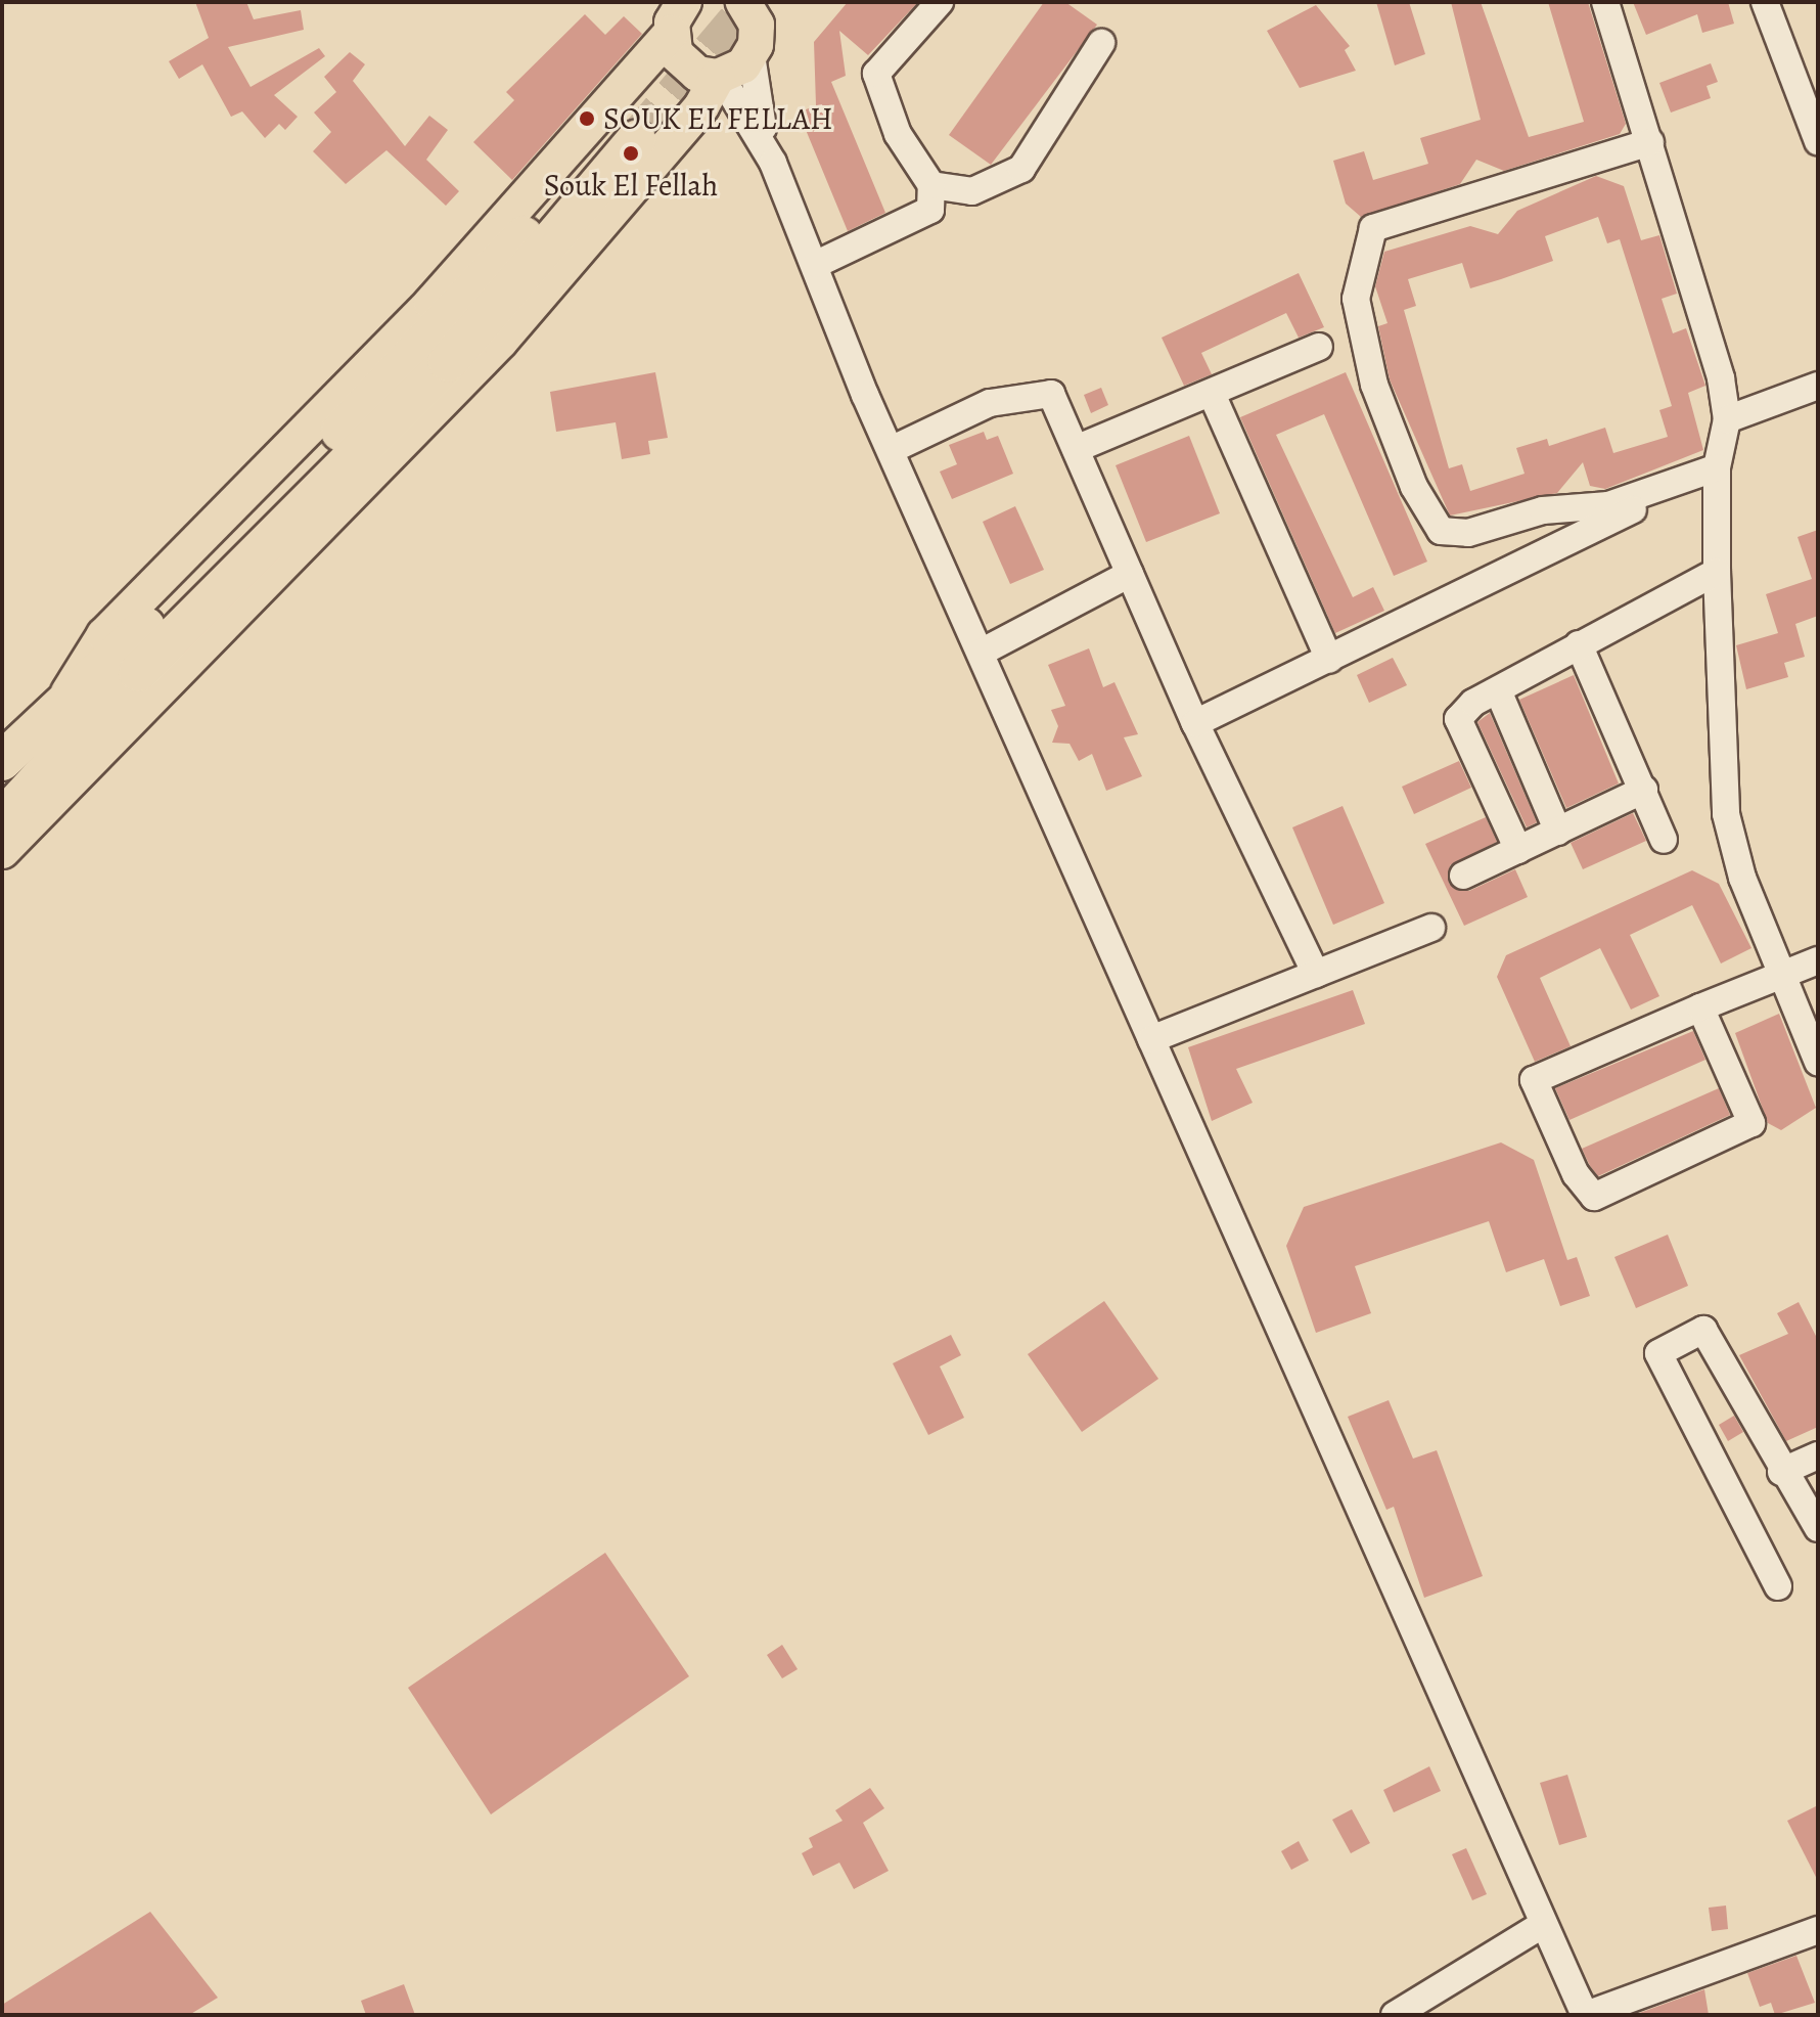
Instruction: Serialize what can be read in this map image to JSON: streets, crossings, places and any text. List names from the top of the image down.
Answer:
{
  "places": ["SOUK EL FELLAH", "Souk El Fellah"]
}
